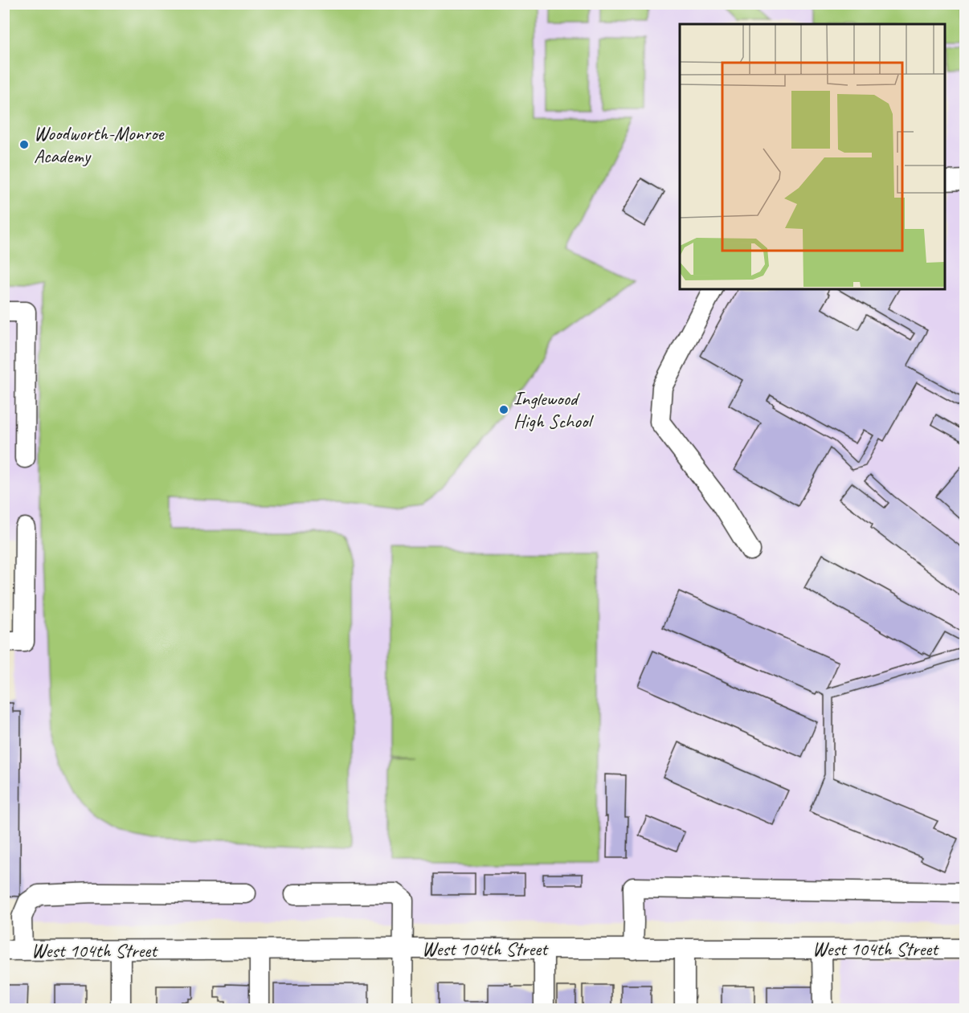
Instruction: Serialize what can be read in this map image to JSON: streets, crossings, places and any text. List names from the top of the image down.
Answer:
{
  "streets": {
    "street": ["West 104th Street"]
  },
  "places": ["Woodworth-Monroe Academy", "Inglewood High School"]
}
